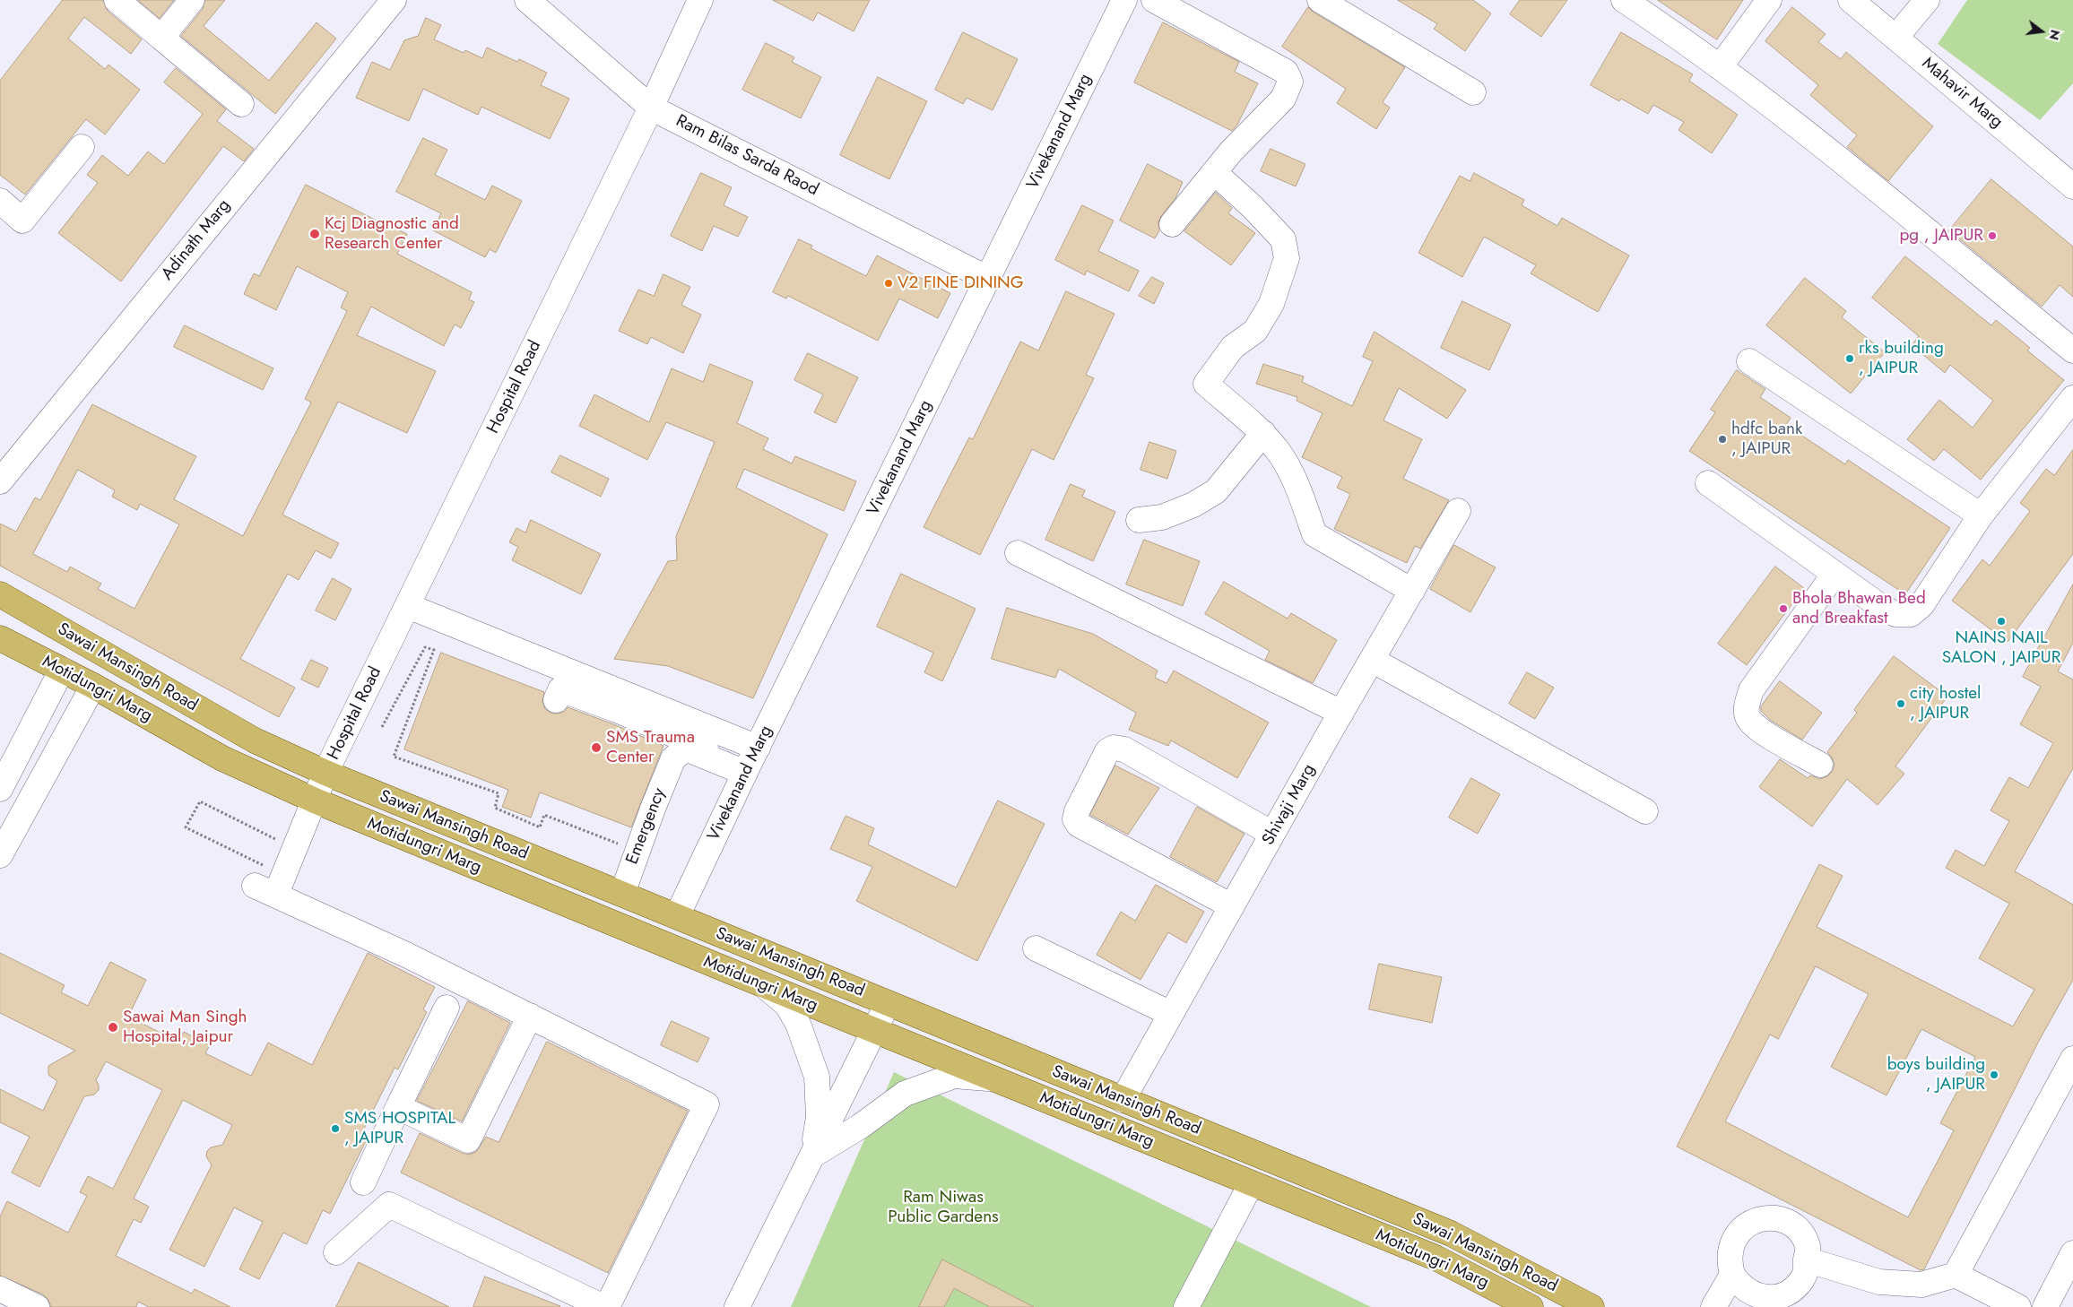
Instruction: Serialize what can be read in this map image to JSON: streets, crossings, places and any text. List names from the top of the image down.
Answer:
{
  "streets": {
    "main road": ["Sawai Mansingh Road", "Motidungri Marg"],
    "street": [
      "Mahavir Marg",
      "Vivekanand Marg",
      "Ram Bilas Sarda Raod",
      "Adinath Marg",
      "Hospital Road",
      "Shivaji Marg",
      "Emergency"
    ]
  },
  "crossings": [
    ["Vivekanand Marg", "Ram Bilas Sarda Raod"],
    ["Vivekanand Marg", "Sawai Mansingh Road"],
    ["Vivekanand Marg", "Emergency"],
    ["Ram Bilas Sarda Raod", "Hospital Road"],
    ["Hospital Road", "Sawai Mansingh Road"],
    ["Hospital Road", "Motidungri Marg"],
    ["Sawai Mansingh Road", "Shivaji Marg"],
    ["Sawai Mansingh Road", "Emergency"]
  ],
  "parks": ["Ram Niwas Public Gardens"],
  "places": [
    "Kcj Diagnostic and Research Center",
    "pg , JAIPUR",
    "V2 FINE DINING",
    "rks building , JAIPUR",
    "hdfc bank , JAIPUR",
    "Bhola Bhawan Bed and Breakfast",
    "NAINS NAIL SALON , JAIPUR",
    "city hostel , JAIPUR",
    "SMS Trauma Center",
    "Sawai Man Singh Hospital, Jaipur",
    "boys building , JAIPUR",
    "SMS HOSPITAL , JAIPUR"
  ],
  "north": "right"
}
